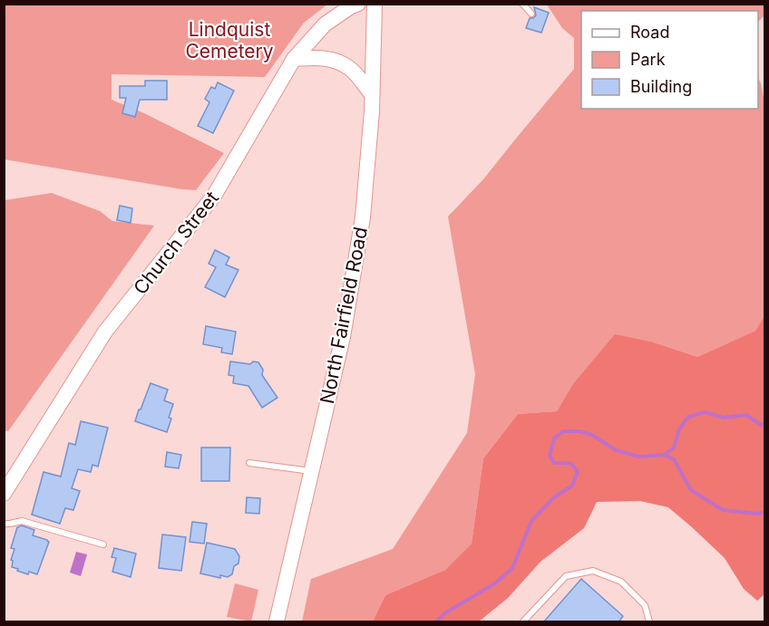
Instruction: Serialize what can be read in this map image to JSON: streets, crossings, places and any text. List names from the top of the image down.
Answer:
{
  "streets": {
    "main road": ["Church Street", "North Fairfield Road"]
  },
  "parks": ["Lindquist Cemetery"],
  "legend": ["Road", "Park", "Building"]
}
